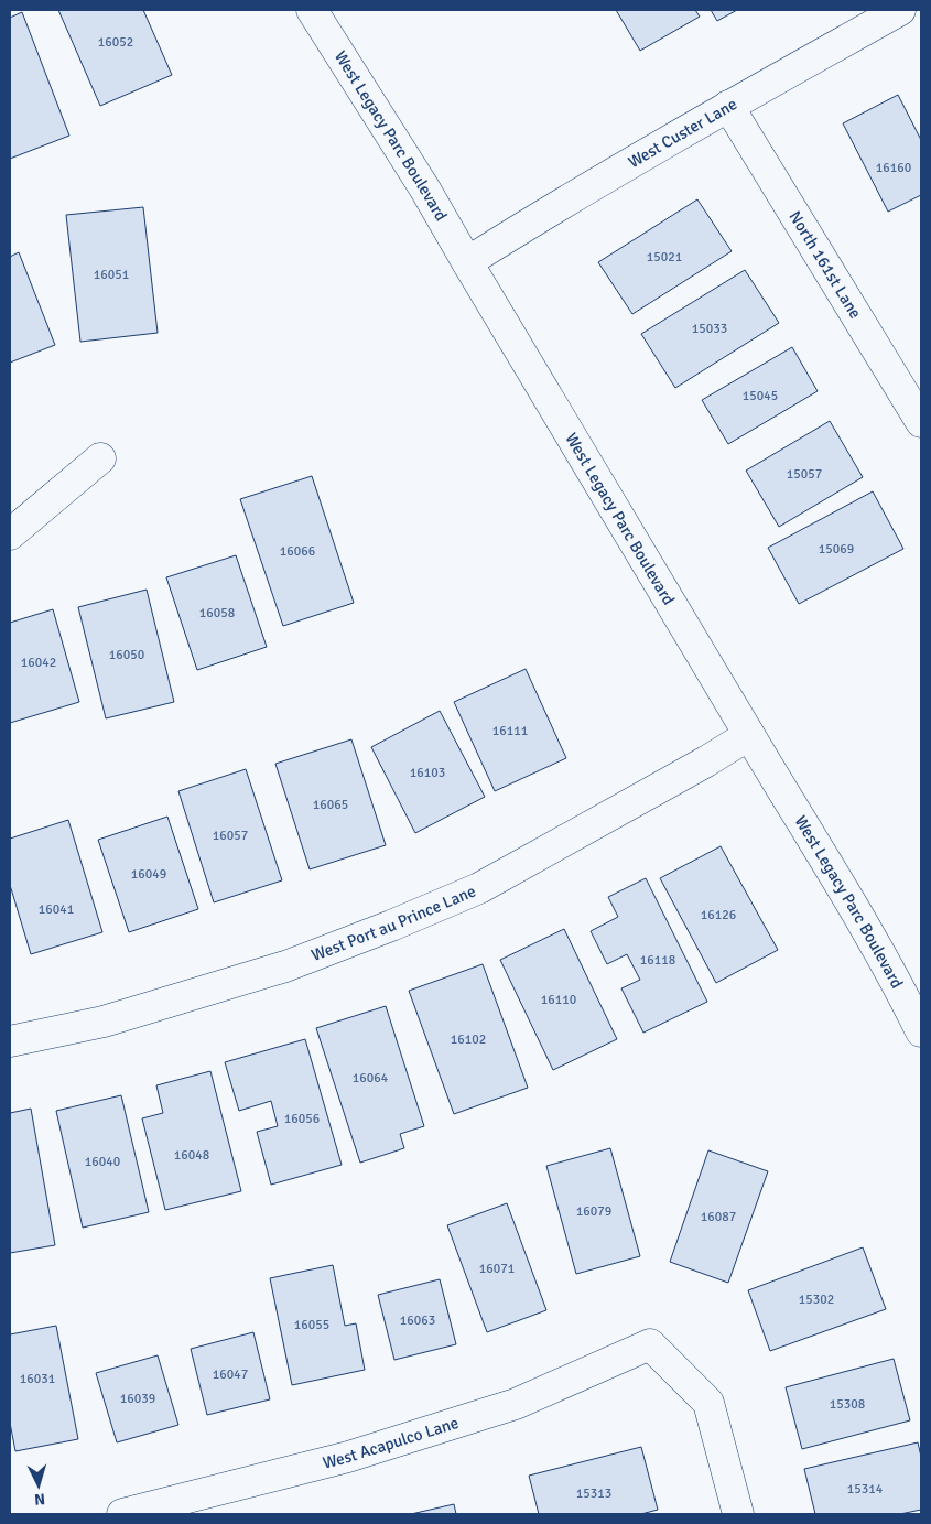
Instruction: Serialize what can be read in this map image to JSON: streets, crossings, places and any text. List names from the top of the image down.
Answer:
{
  "streets": {
    "street": [
      "West Custer Lane",
      "West Legacy Parc Boulevard",
      "North 161st Lane",
      "West Port au Prince Lane",
      "West Acapulco Lane"
    ]
  },
  "crossings": [
    ["West Custer Lane", "West Legacy Parc Boulevard"],
    ["West Custer Lane", "North 161st Lane"],
    ["West Legacy Parc Boulevard", "West Port au Prince Lane"]
  ],
  "house_numbers": [
    "16052",
    "16160",
    "15021",
    "16051",
    "15033",
    "15045",
    "15057",
    "15069",
    "16066",
    "16058",
    "16050",
    "16042",
    "16111",
    "16103",
    "16065",
    "16057",
    "16049",
    "16041",
    "16126",
    "16118",
    "16110",
    "16102",
    "16064",
    "16056",
    "16048",
    "16040",
    "16079",
    "16087",
    "16071",
    "15302",
    "16063",
    "16055",
    "16047",
    "16031",
    "16039",
    "15308",
    "15314",
    "15313"
  ],
  "north": "bottom"
}
